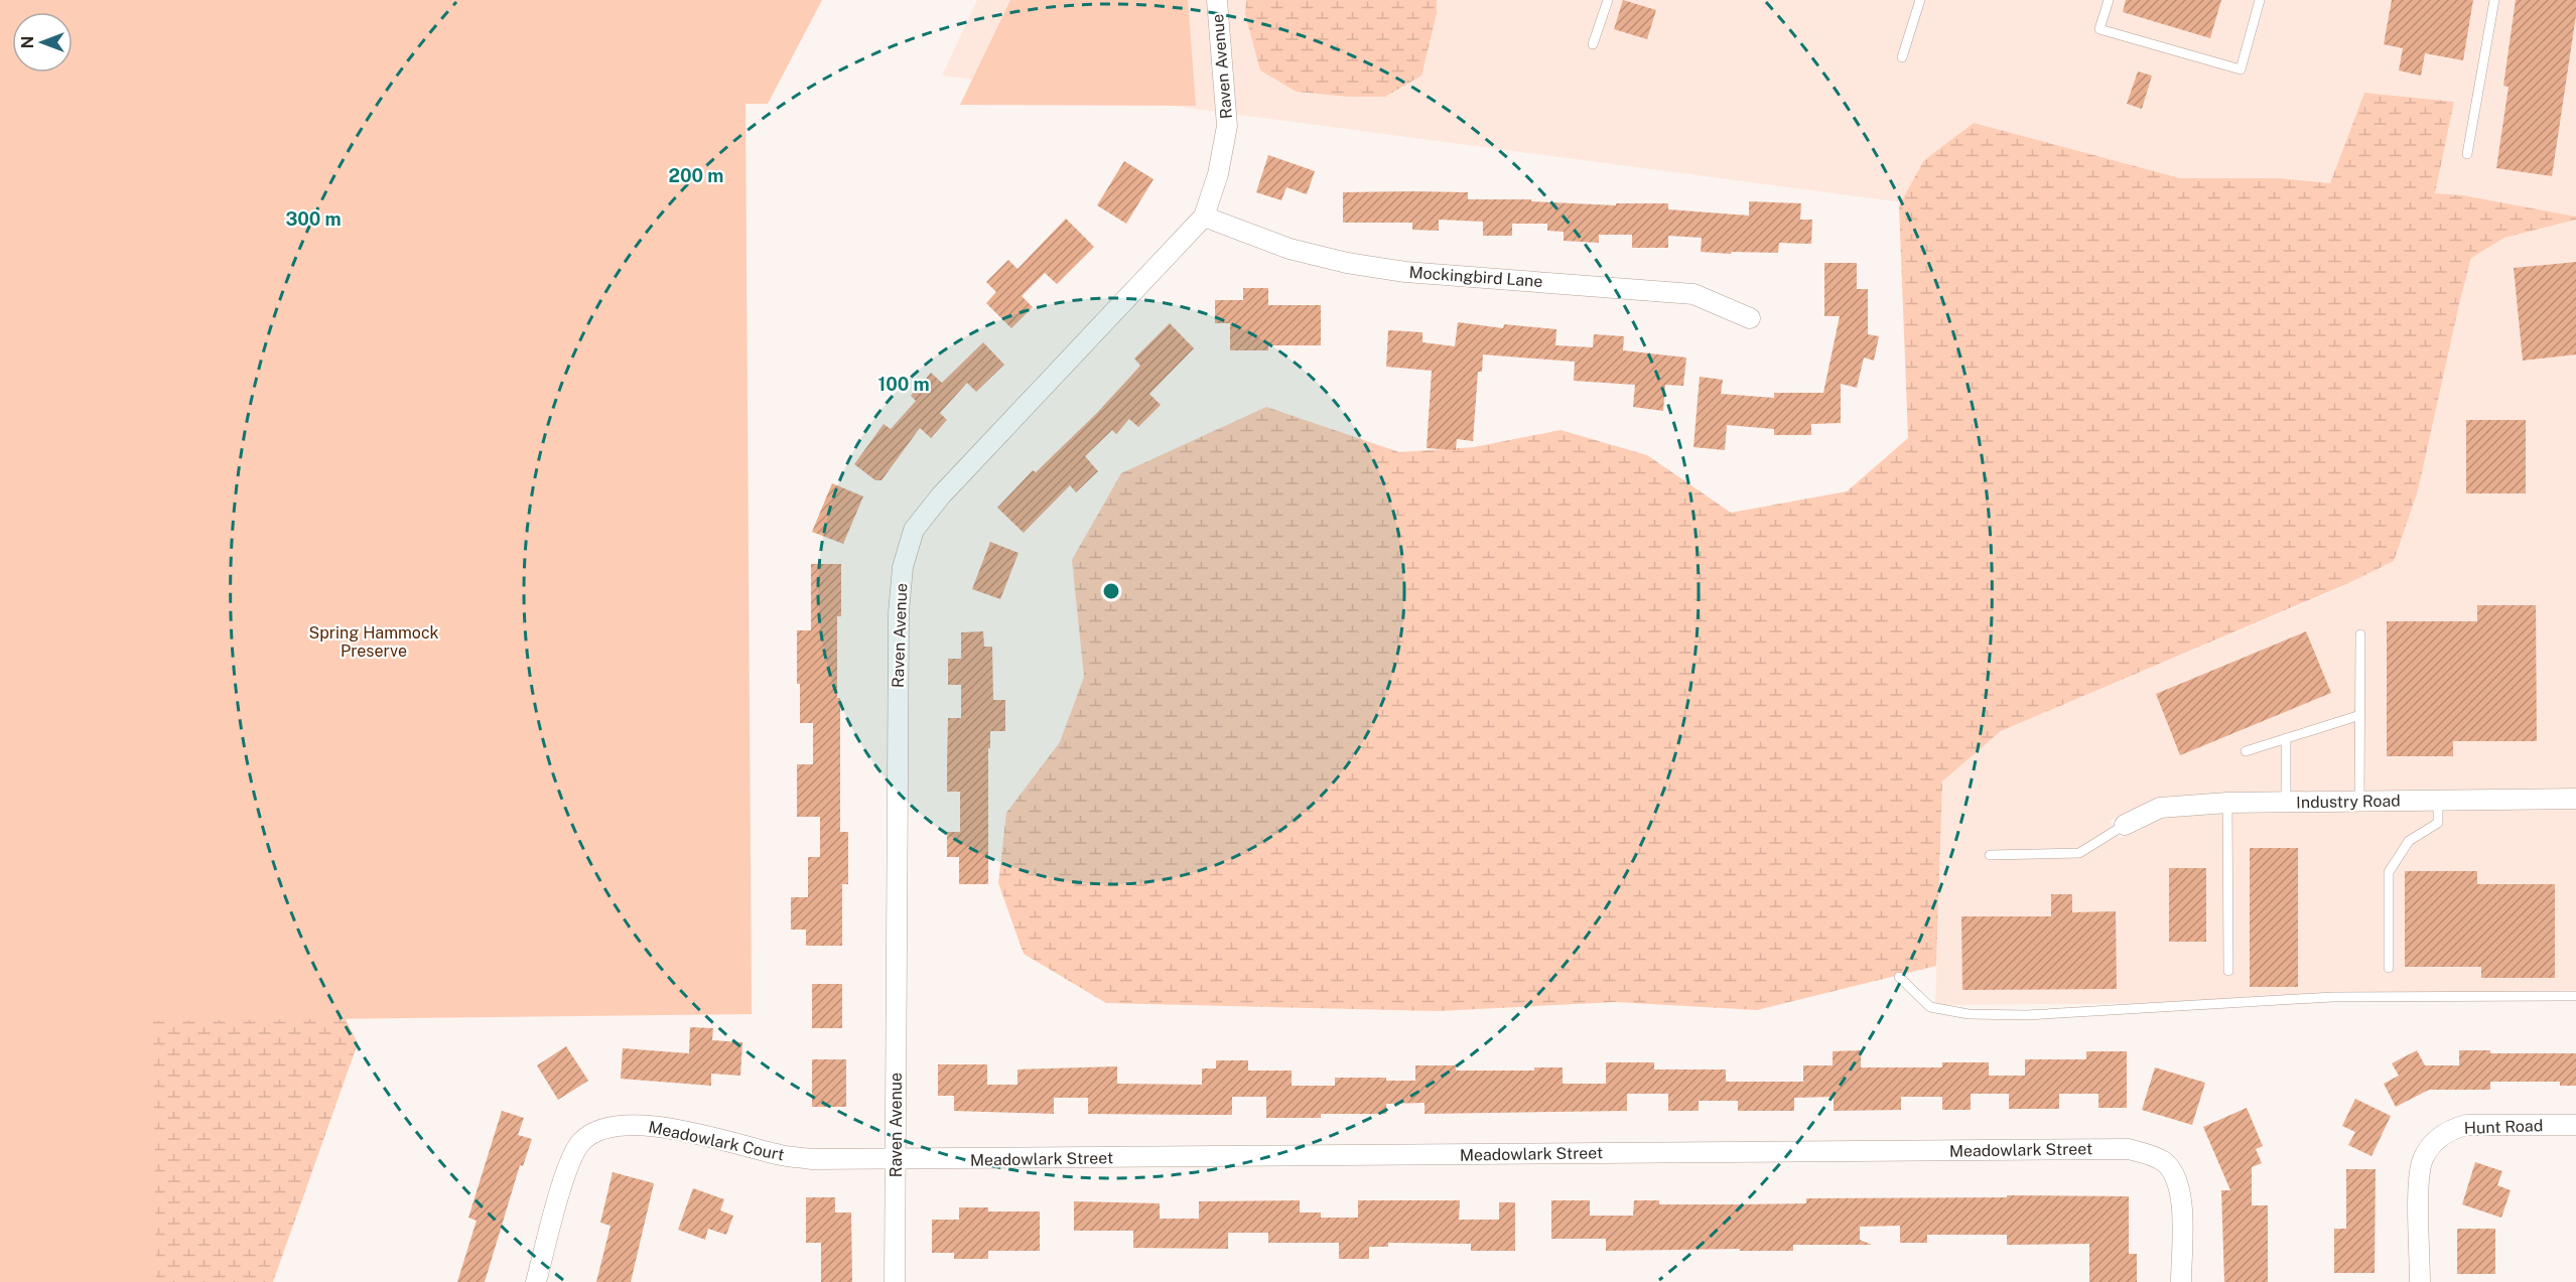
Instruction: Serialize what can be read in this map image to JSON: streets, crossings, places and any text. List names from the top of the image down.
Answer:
{
  "streets": {
    "street": [
      "Raven Avenue",
      "Mockingbird Lane",
      "Industry Road",
      "Hunt Road",
      "Meadowlark Court",
      "Meadowlark Street"
    ]
  },
  "crossings": [
    ["Raven Avenue", "Mockingbird Lane"],
    ["Raven Avenue", "Meadowlark Court"],
    ["Raven Avenue", "Meadowlark Street"],
    ["Meadowlark Court", "Meadowlark Street"]
  ],
  "parks": ["Spring Hammock Preserve"],
  "north": "left",
  "rings": ["200 m", "300 m", "100 m"]
}
